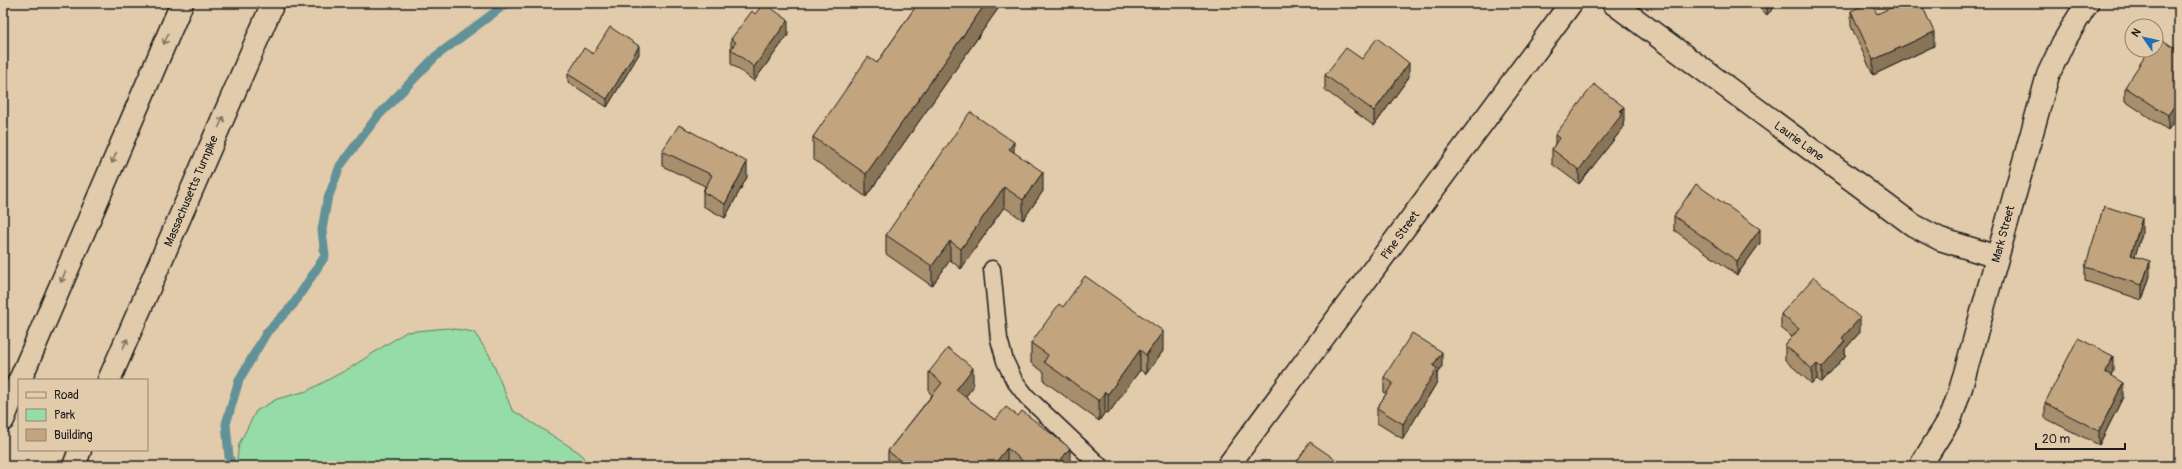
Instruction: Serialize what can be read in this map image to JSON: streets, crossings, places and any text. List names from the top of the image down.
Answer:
{
  "streets": {
    "main road": [
      "Laurie Lane",
      "Massachusetts Turnpike",
      "Mark Street",
      "Pine Street"
    ]
  },
  "crossings": [
    ["Laurie Lane", "Mark Street"]
  ],
  "legend": ["Road", "Park", "Building"],
  "scale_bar": "20 m",
  "north": "top left"
}
